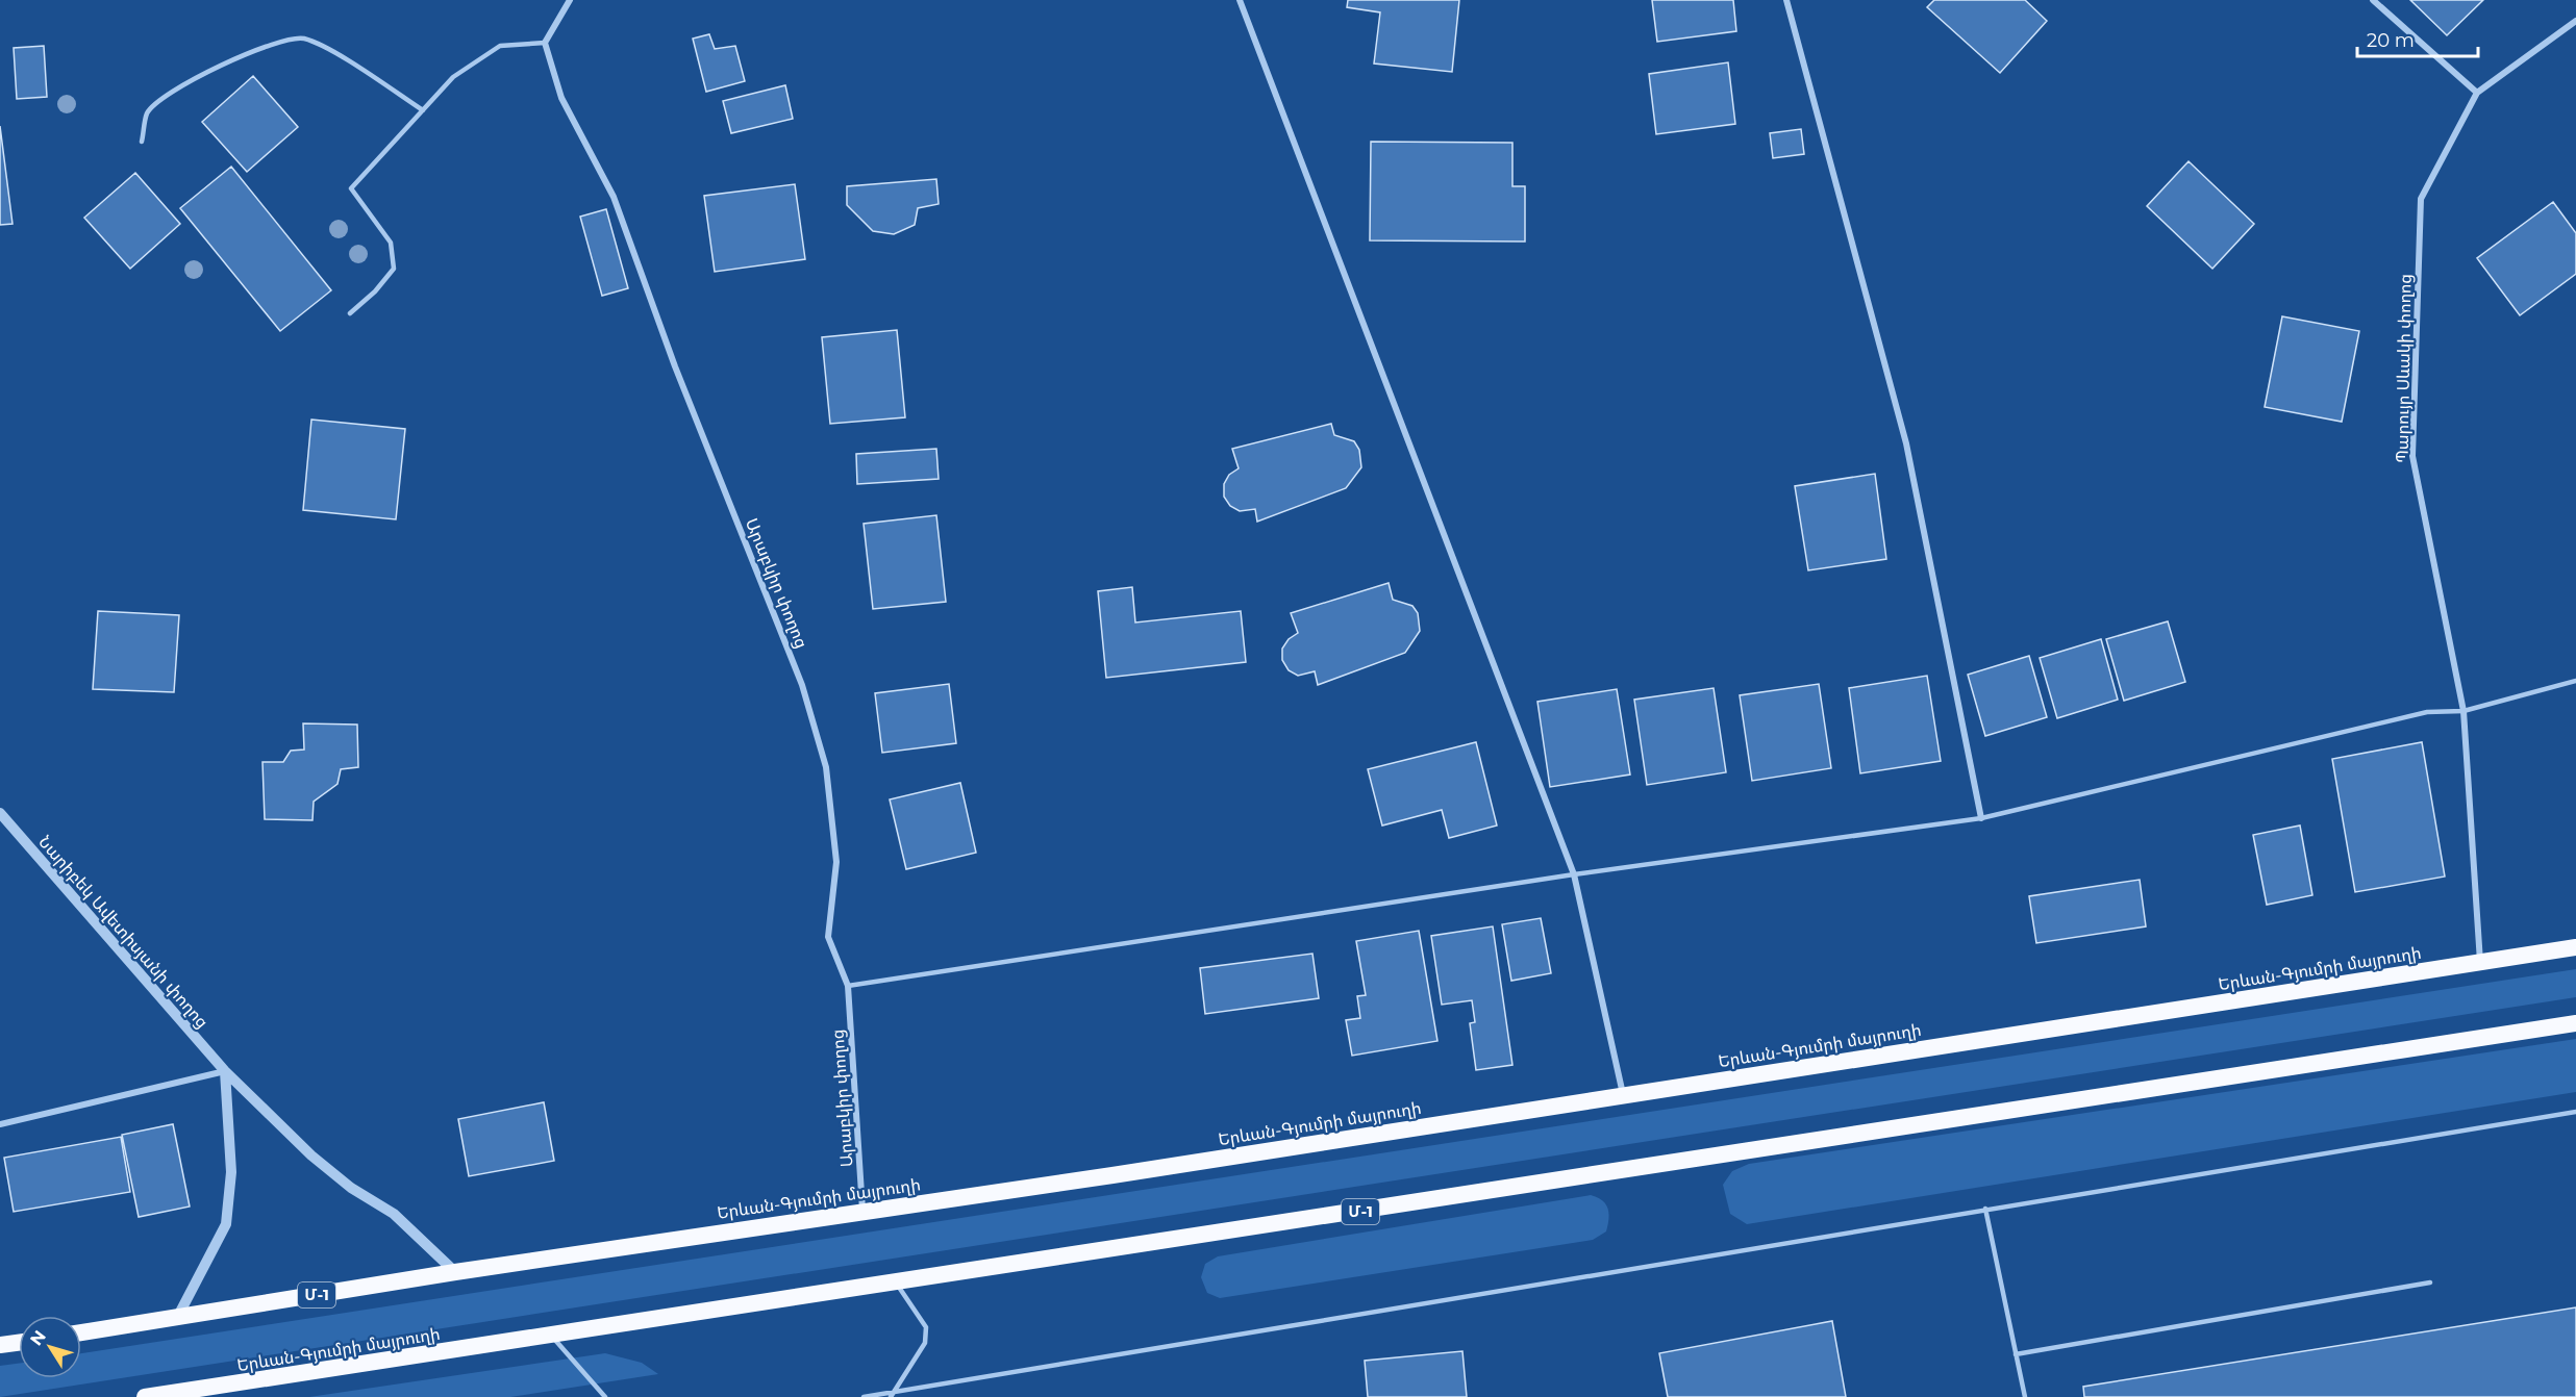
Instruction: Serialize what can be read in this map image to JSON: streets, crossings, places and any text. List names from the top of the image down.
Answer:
{
  "streets": {
    "highway": ["Երևան-Գյումրի մայրուղի", "Մ-1"],
    "street": ["Պարույր Սևակի փողոց", "Արաբկիր փողոց", "Նարիբեկ Ավետիսյանի փողոց"]
  },
  "crossings": [
    ["Պարույր Սևակի փողոց", "Երևան-Գյումրի մայրուղի"],
    ["Արաբկիր փողոց", "Երևան-Գյումրի մայրուղի"],
    ["Նարիբեկ Ավետիսյանի փողոց", "Երևան-Գյումրի մայրուղի"]
  ],
  "scale_bar": "20 m",
  "north": "top left"
}
